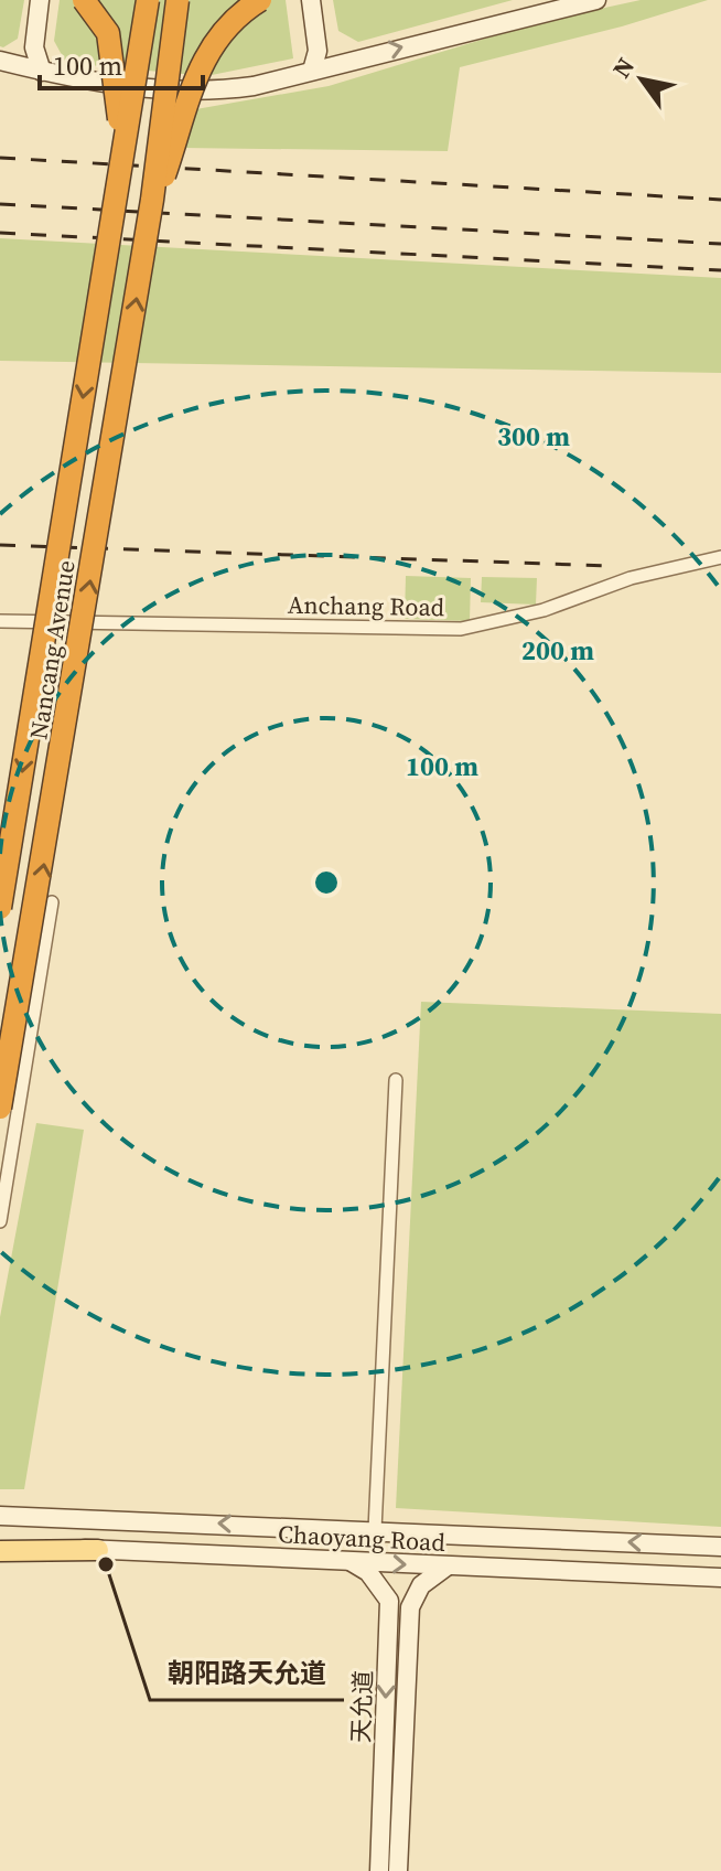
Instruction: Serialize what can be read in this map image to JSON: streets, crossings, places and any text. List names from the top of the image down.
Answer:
{
  "streets": {
    "highway": ["Nancang Avenue"],
    "main road": ["Chaoyang Road", "天允道"],
    "street": ["Anchang Road"]
  },
  "crossings": [
    ["Chaoyang Road", "天允道"]
  ],
  "places": ["朝阳路天允道"],
  "scale_bar": "100 m",
  "north": "top left",
  "rings": ["300 m", "200 m", "100 m"]
}
